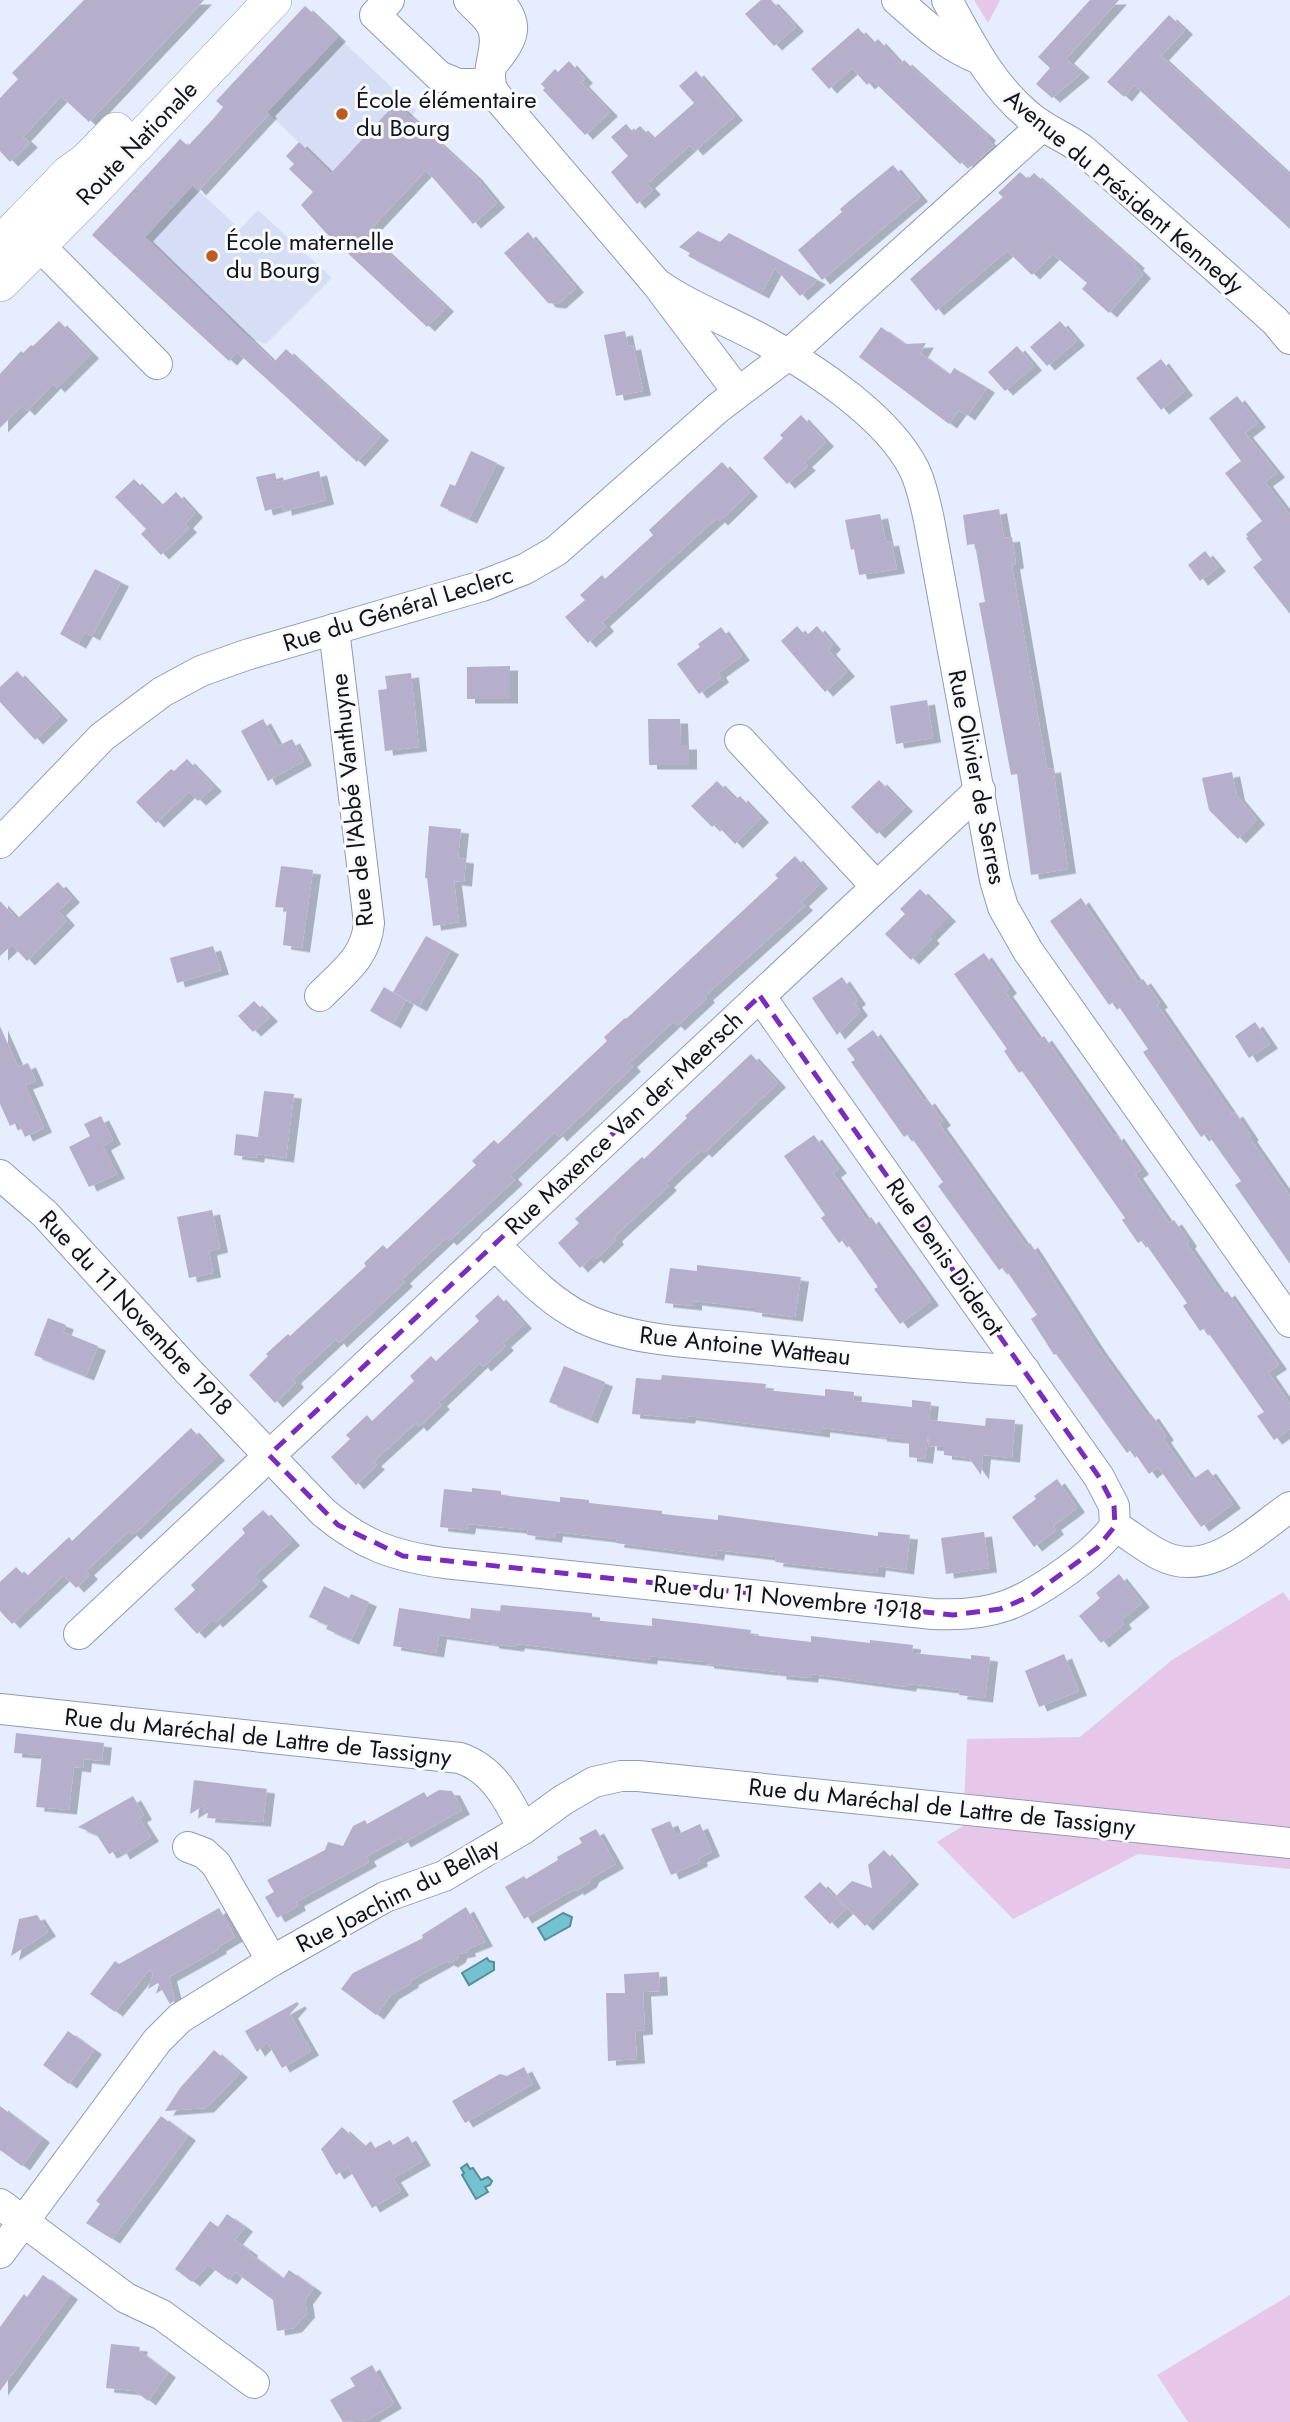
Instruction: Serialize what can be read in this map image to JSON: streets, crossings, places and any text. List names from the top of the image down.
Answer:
{
  "streets": {
    "main road": ["Route Nationale"],
    "street": [
      "Avenue du Président Kennedy",
      "Rue du Général Leclerc",
      "Rue Olivier de Serres",
      "Rue de l'Abbé Vanthuyne",
      "Rue Maxence Van der Meersch",
      "Rue Denis Diderot",
      "Rue du 11 Novembre 1918",
      "Rue Antoine Watteau",
      "Rue du Maréchal de Lattre de Tassigny",
      "Rue Joachim du Bellay"
    ]
  },
  "crossings": [
    ["Avenue du Président Kennedy", "Rue du Général Leclerc"],
    ["Rue du Général Leclerc", "Rue Olivier de Serres"],
    ["Rue du Général Leclerc", "Rue de l'Abbé Vanthuyne"],
    ["Rue Olivier de Serres", "Rue Maxence Van der Meersch"],
    ["Rue Maxence Van der Meersch", "Rue Denis Diderot"],
    ["Rue Maxence Van der Meersch", "Rue du 11 Novembre 1918"],
    ["Rue Maxence Van der Meersch", "Rue Antoine Watteau"],
    ["Rue Denis Diderot", "Rue du 11 Novembre 1918"],
    ["Rue Denis Diderot", "Rue Antoine Watteau"],
    ["Rue du Maréchal de Lattre de Tassigny", "Rue Joachim du Bellay"]
  ],
  "places": ["École élémentaire du Bourg", "École maternelle du Bourg"]
}
